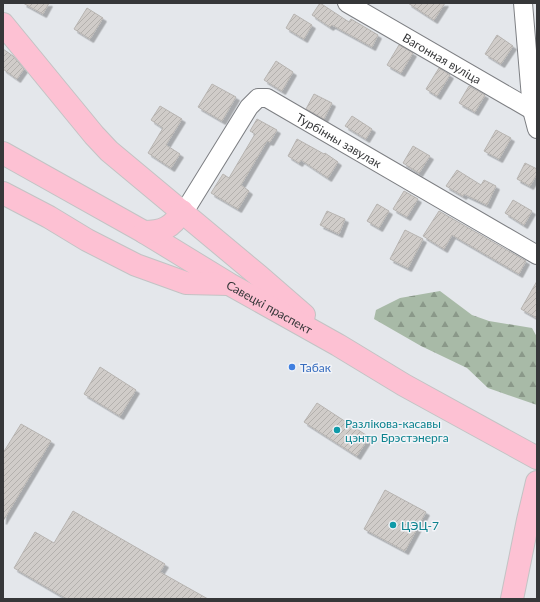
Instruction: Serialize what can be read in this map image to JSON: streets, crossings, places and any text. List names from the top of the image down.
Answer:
{
  "streets": {
    "main road": ["Савецкі праспект"],
    "street": ["Вагонная вуліца", "Турбінны завулак"]
  },
  "places": ["Табак", "Разлікова-касавы цэнтр Брэстэнерга", "ЦЭЦ-7"]
}
